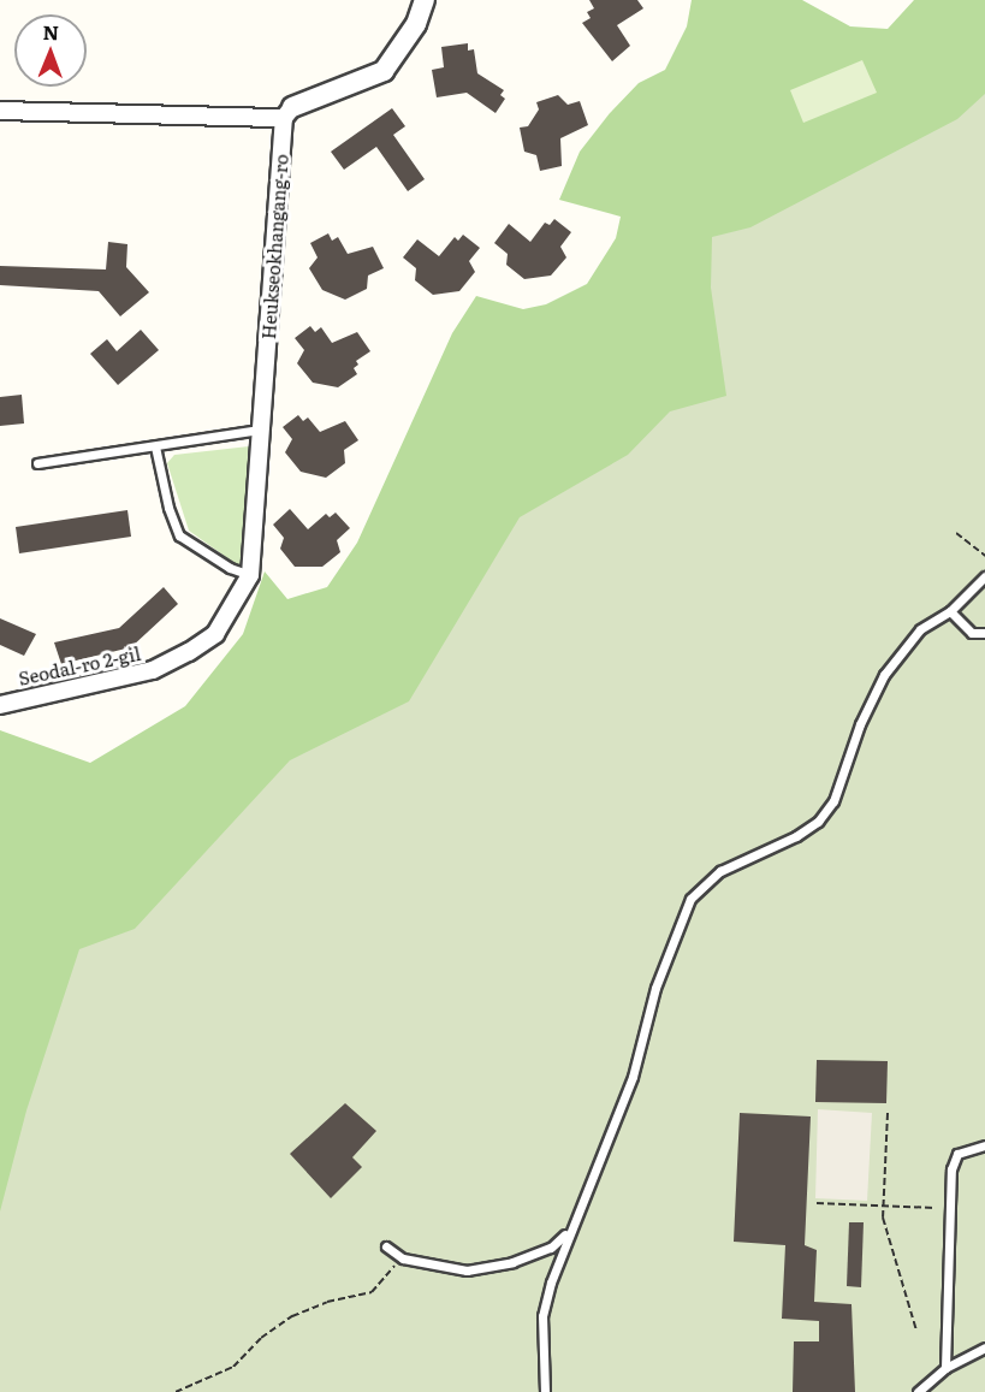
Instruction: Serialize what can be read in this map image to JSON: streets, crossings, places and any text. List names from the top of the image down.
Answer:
{
  "streets": {
    "street": ["Heukseokhangang-ro", "Seodal-ro 2-gil"]
  },
  "crossings": [
    ["Heukseokhangang-ro", "Seodal-ro 2-gil"]
  ],
  "north": "top"
}
